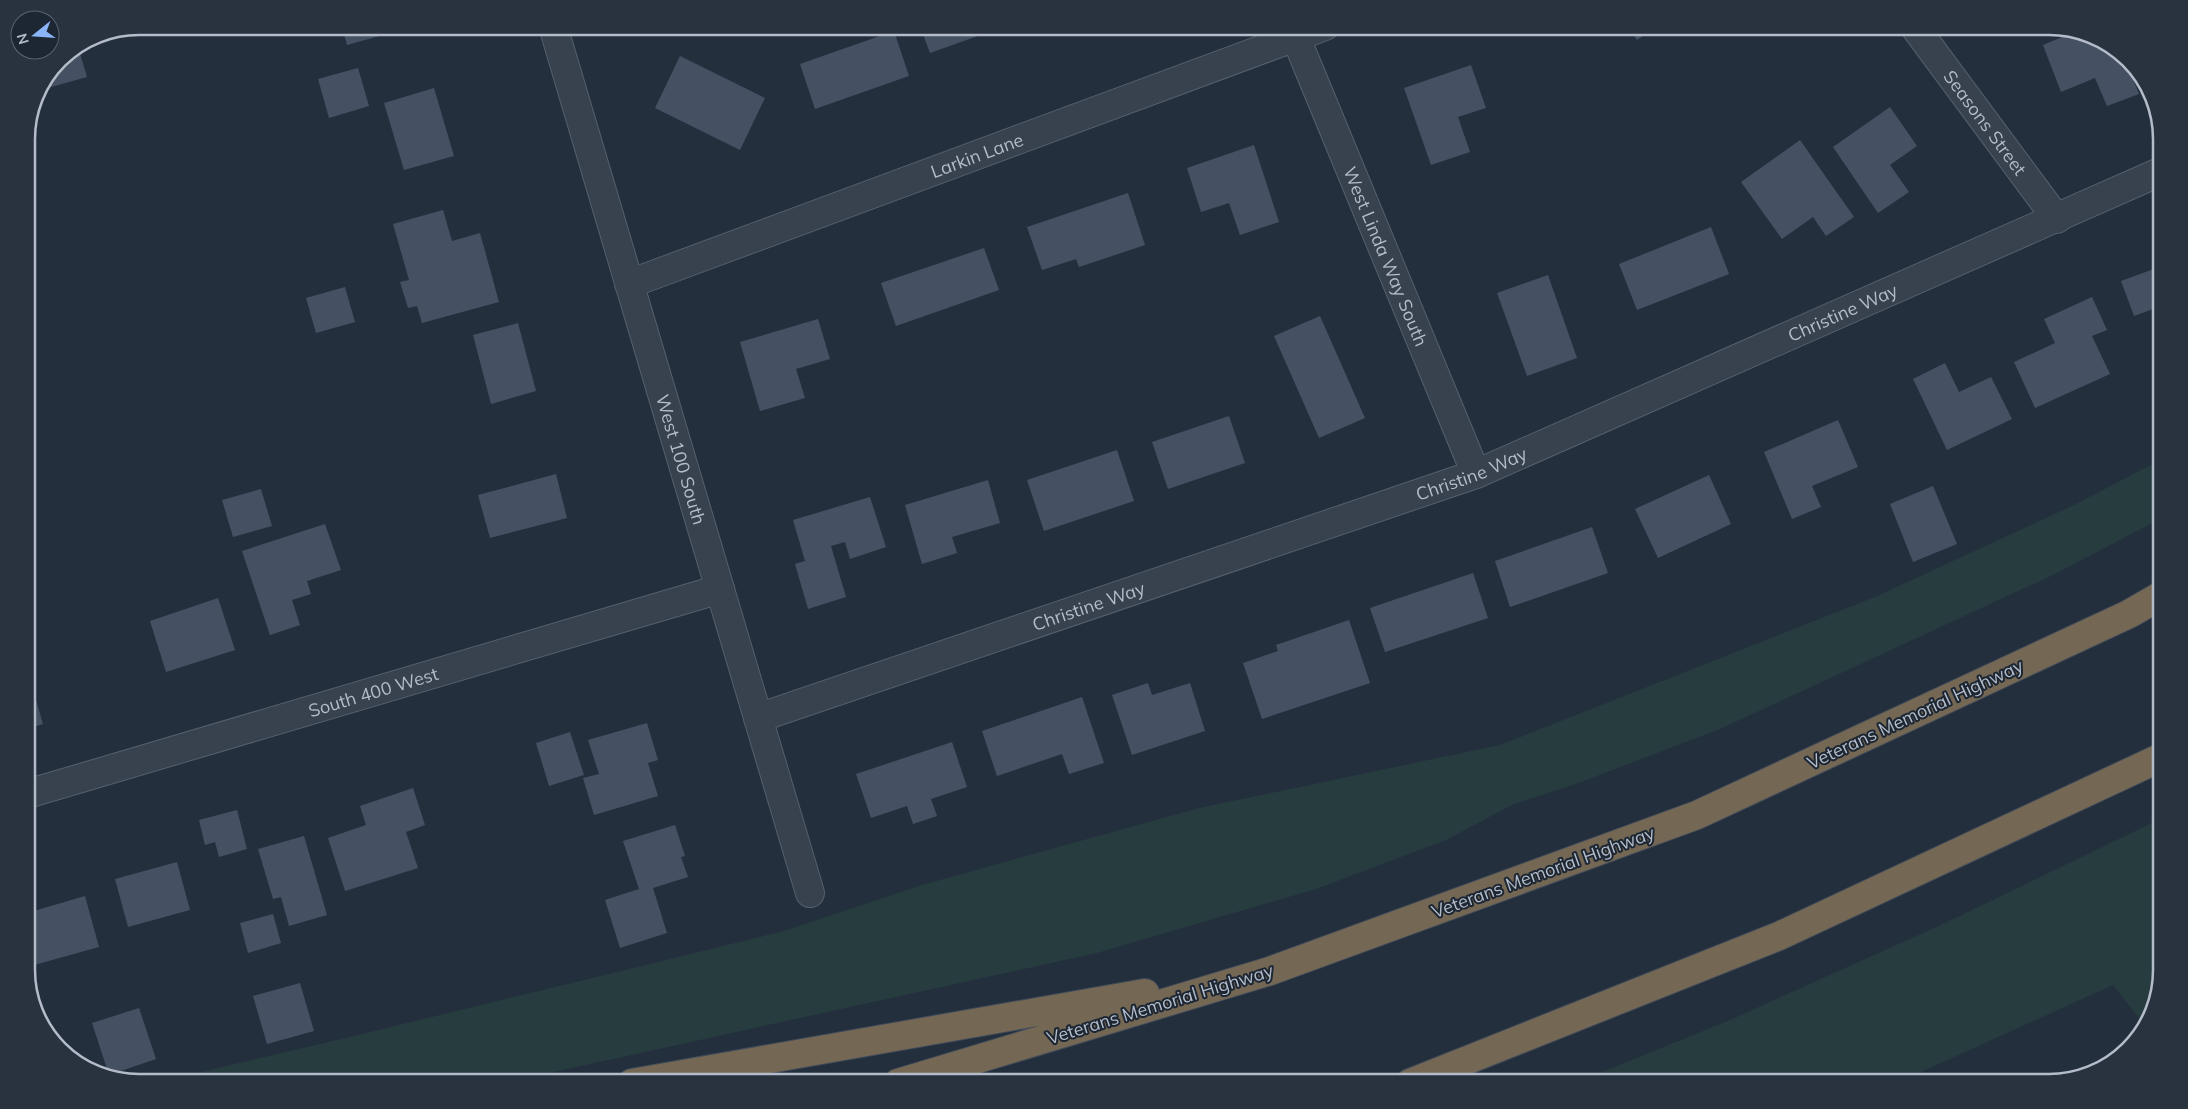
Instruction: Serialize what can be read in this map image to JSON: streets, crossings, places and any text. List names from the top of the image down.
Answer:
{
  "streets": {
    "highway": ["Veterans Memorial Highway"],
    "street": [
      "Seasons Street",
      "Larkin Lane",
      "West Linda Way South",
      "Christine Way",
      "West 100 South",
      "South 400 West"
    ]
  },
  "crossings": [
    ["Seasons Street", "Christine Way"],
    ["Larkin Lane", "West Linda Way South"],
    ["Larkin Lane", "West 100 South"],
    ["West Linda Way South", "Christine Way"],
    ["Christine Way", "West 100 South"],
    ["West 100 South", "South 400 West"]
  ],
  "north": "left"
}
